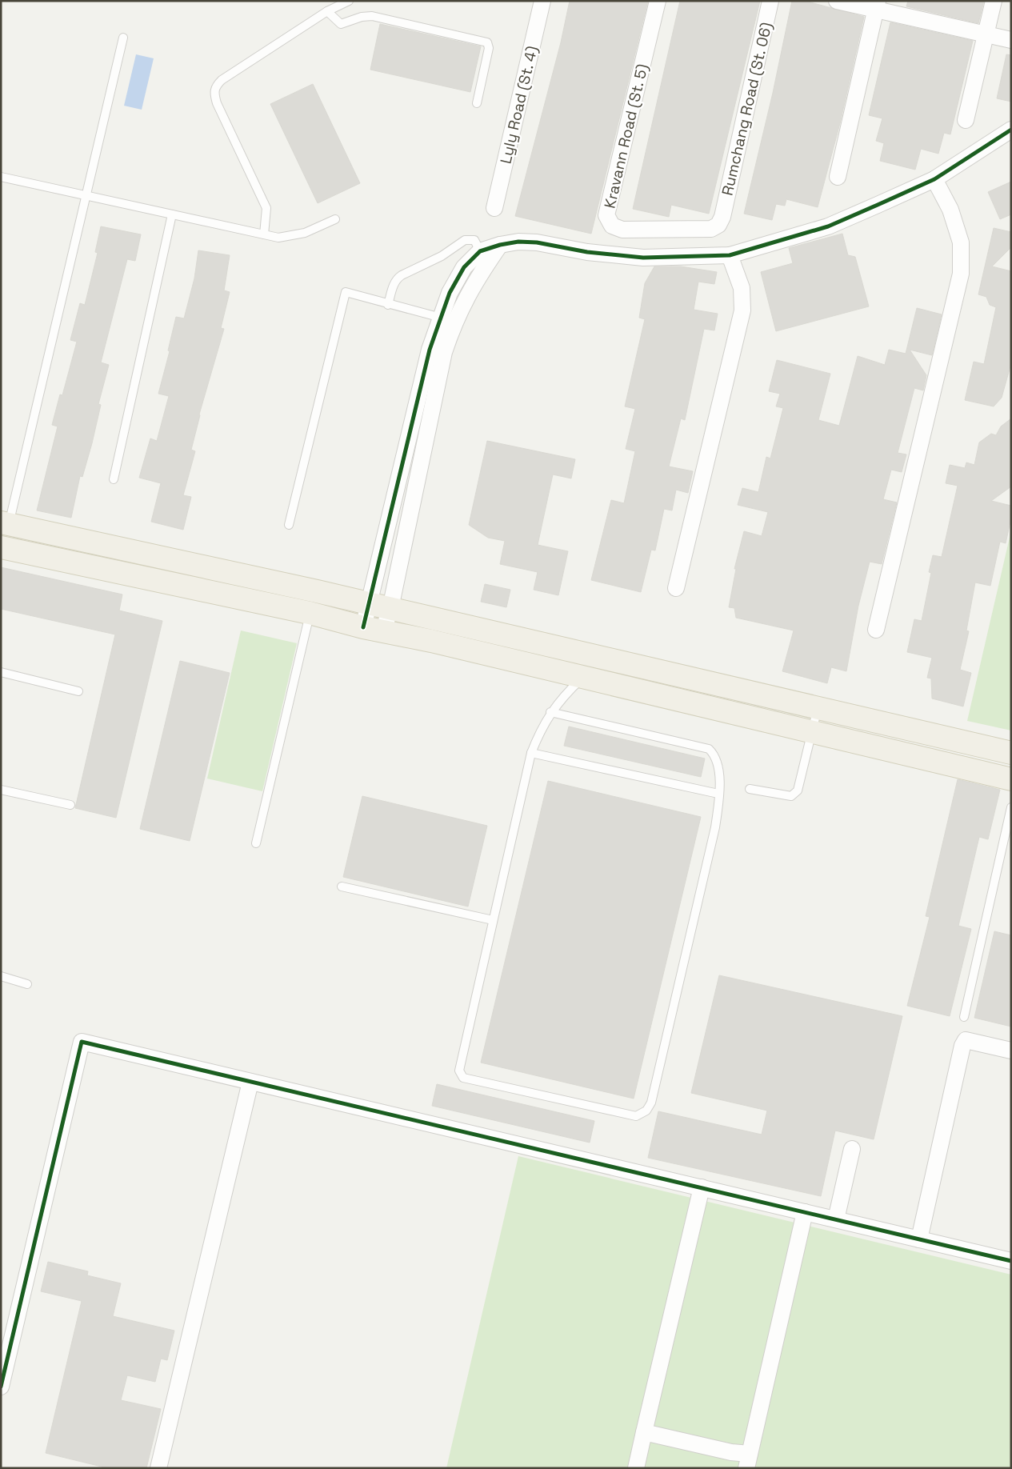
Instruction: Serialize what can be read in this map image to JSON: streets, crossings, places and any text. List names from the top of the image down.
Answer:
{
  "streets": {
    "street": ["Lyly Road (St. 4)", "Rumchang Road (St. 06)", "Kravann Road (St. 5)"]
  },
  "crossings": [
    ["Rumchang Road (St. 06)", "Kravann Road (St. 5)"]
  ]
}
